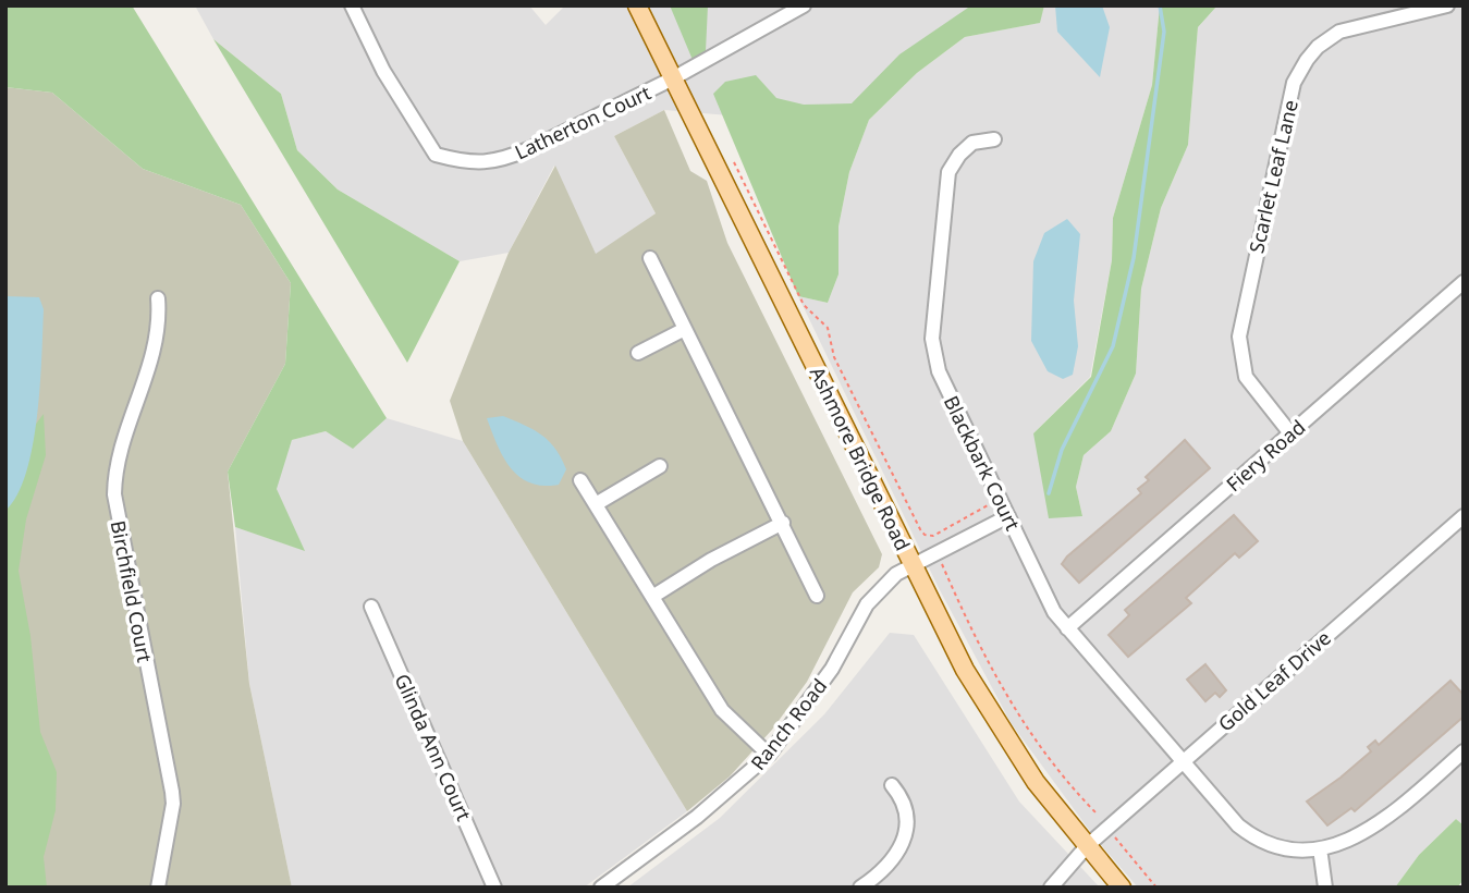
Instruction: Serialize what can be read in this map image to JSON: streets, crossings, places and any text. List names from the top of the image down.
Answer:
{
  "streets": {
    "main road": ["Ashmore Bridge Road"],
    "street": [
      "Latherton Court",
      "Scarlet Leaf Lane",
      "Fiery Road",
      "Blackbark Court",
      "Birchfield Court",
      "Gold Leaf Drive",
      "Ranch Road",
      "Glinda Ann Court"
    ]
  },
  "crossings": [
    ["Latherton Court", "Ashmore Bridge Road"],
    ["Scarlet Leaf Lane", "Fiery Road"],
    ["Fiery Road", "Blackbark Court"],
    ["Ashmore Bridge Road", "Gold Leaf Drive"],
    ["Ashmore Bridge Road", "Ranch Road"],
    ["Blackbark Court", "Gold Leaf Drive"],
    ["Blackbark Court", "Ranch Road"]
  ]
}
